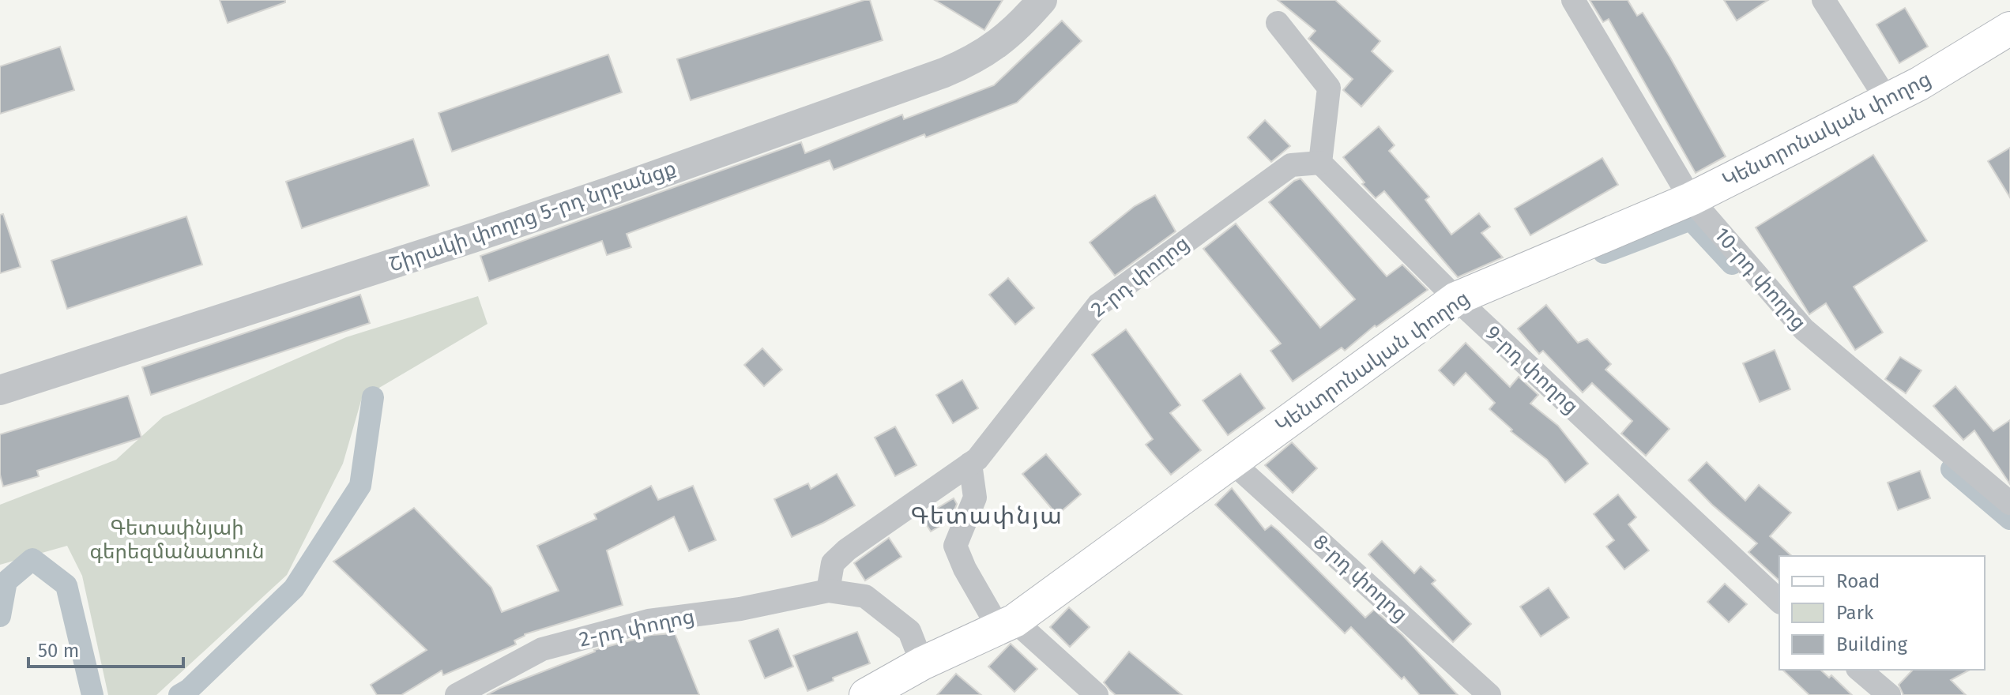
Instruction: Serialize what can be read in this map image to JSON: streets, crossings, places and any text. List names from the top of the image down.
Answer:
{
  "streets": {
    "main road": ["Կենտրոնական փողոց"],
    "street": [
      "Շիրակի փողոց 5-րդ նրբանցք",
      "2-րդ փողոց",
      "10-րդ փողոց",
      "9-րդ փողոց",
      "8-րդ փողոց"
    ]
  },
  "crossings": [
    ["Կենտրոնական փողոց", "2-րդ փողոց"],
    ["Կենտրոնական փողոց", "10-րդ փողոց"],
    ["Կենտրոնական փողոց", "9-րդ փողոց"],
    ["Կենտրոնական փողոց", "8-րդ փողոց"],
    ["2-րդ փողոց", "9-րդ փողոց"]
  ],
  "districts": ["Գետափնյա"],
  "parks": ["Գետափնյաի գերեզմանատուն"],
  "legend": ["Road", "Park", "Building"],
  "scale_bar": "50 m"
}
